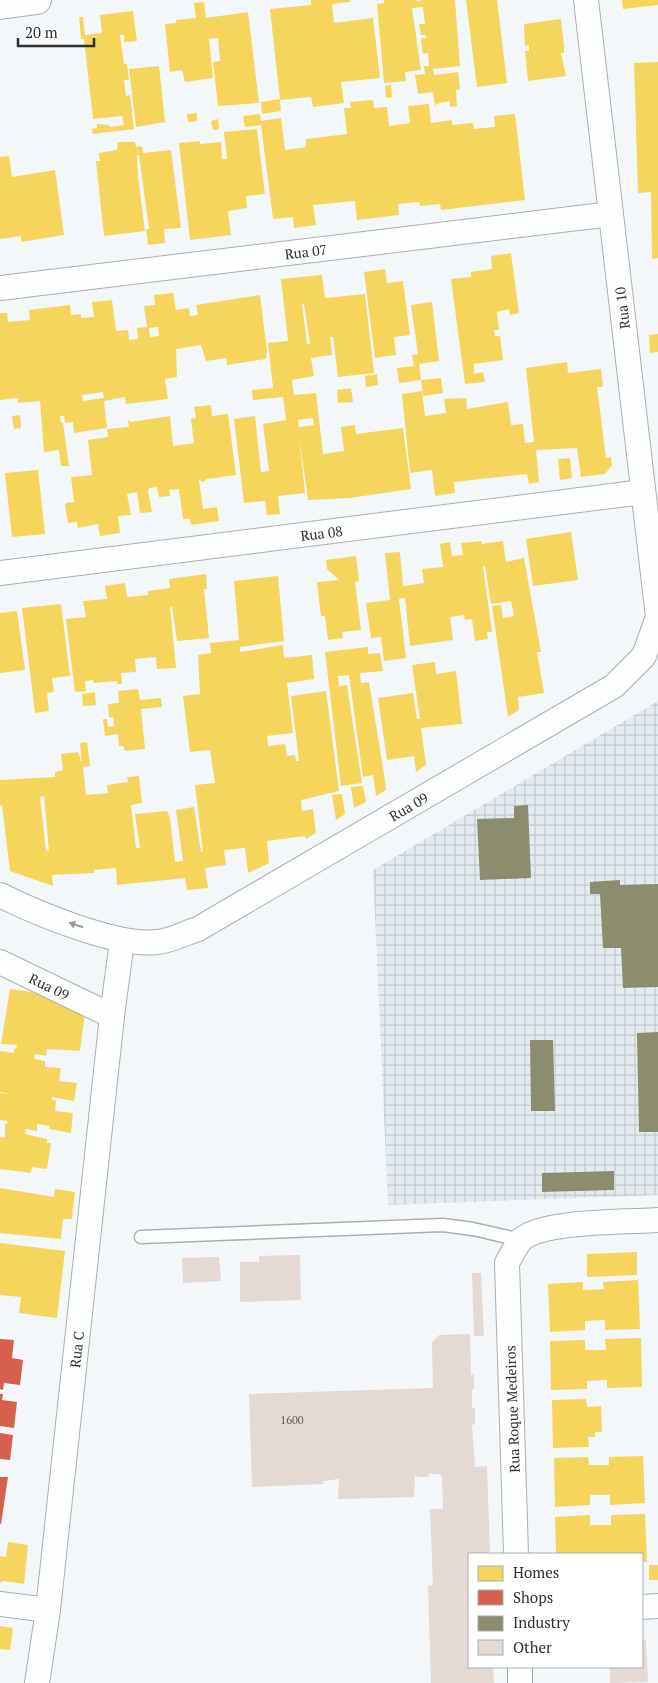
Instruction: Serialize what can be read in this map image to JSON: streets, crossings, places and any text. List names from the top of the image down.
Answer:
{
  "streets": {
    "street": [
      "Rua 07",
      "Rua 10",
      "Rua 08",
      "Rua 09",
      "Rua C",
      "Rua Roque Medeiros"
    ]
  },
  "crossings": [
    ["Rua 07", "Rua 10"],
    ["Rua 10", "Rua 08"],
    ["Rua 10", "Rua 09"],
    ["Rua 09", "Rua C"]
  ],
  "house_numbers": ["1600"],
  "legend": [
    "Homes",
    "Shops",
    "Industry",
    "Other"
  ],
  "scale_bar": "20 m"
}
